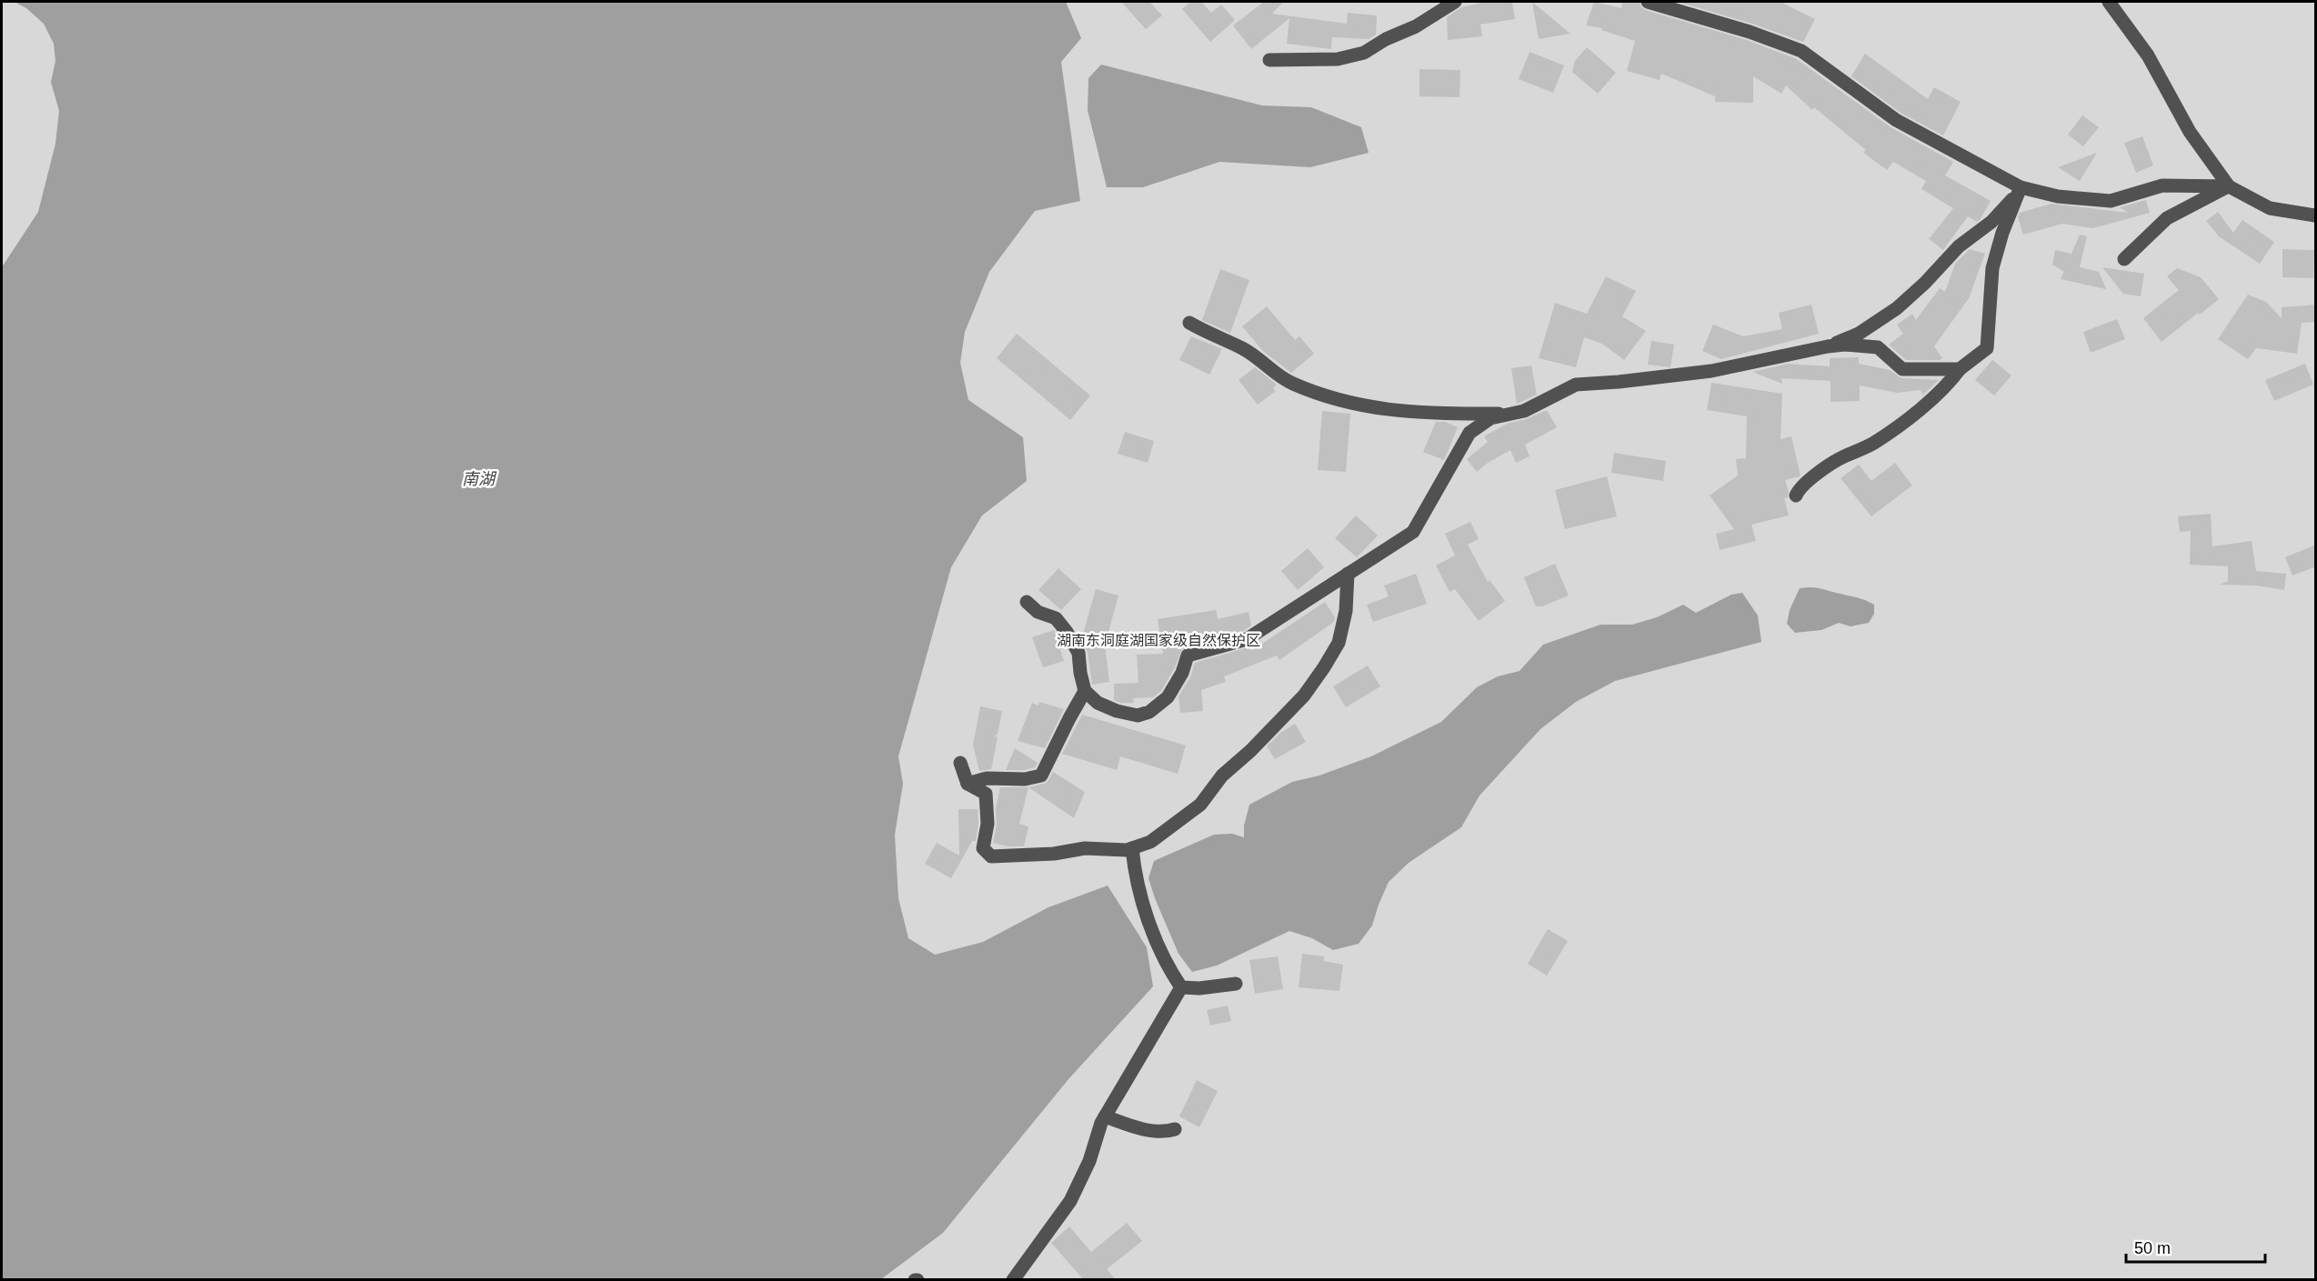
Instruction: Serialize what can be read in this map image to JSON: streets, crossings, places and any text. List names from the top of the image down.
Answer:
{
  "water": ["南湖"],
  "parks": ["湖南东洞庭湖国家级自然保护区"],
  "scale_bar": "50 m"
}
